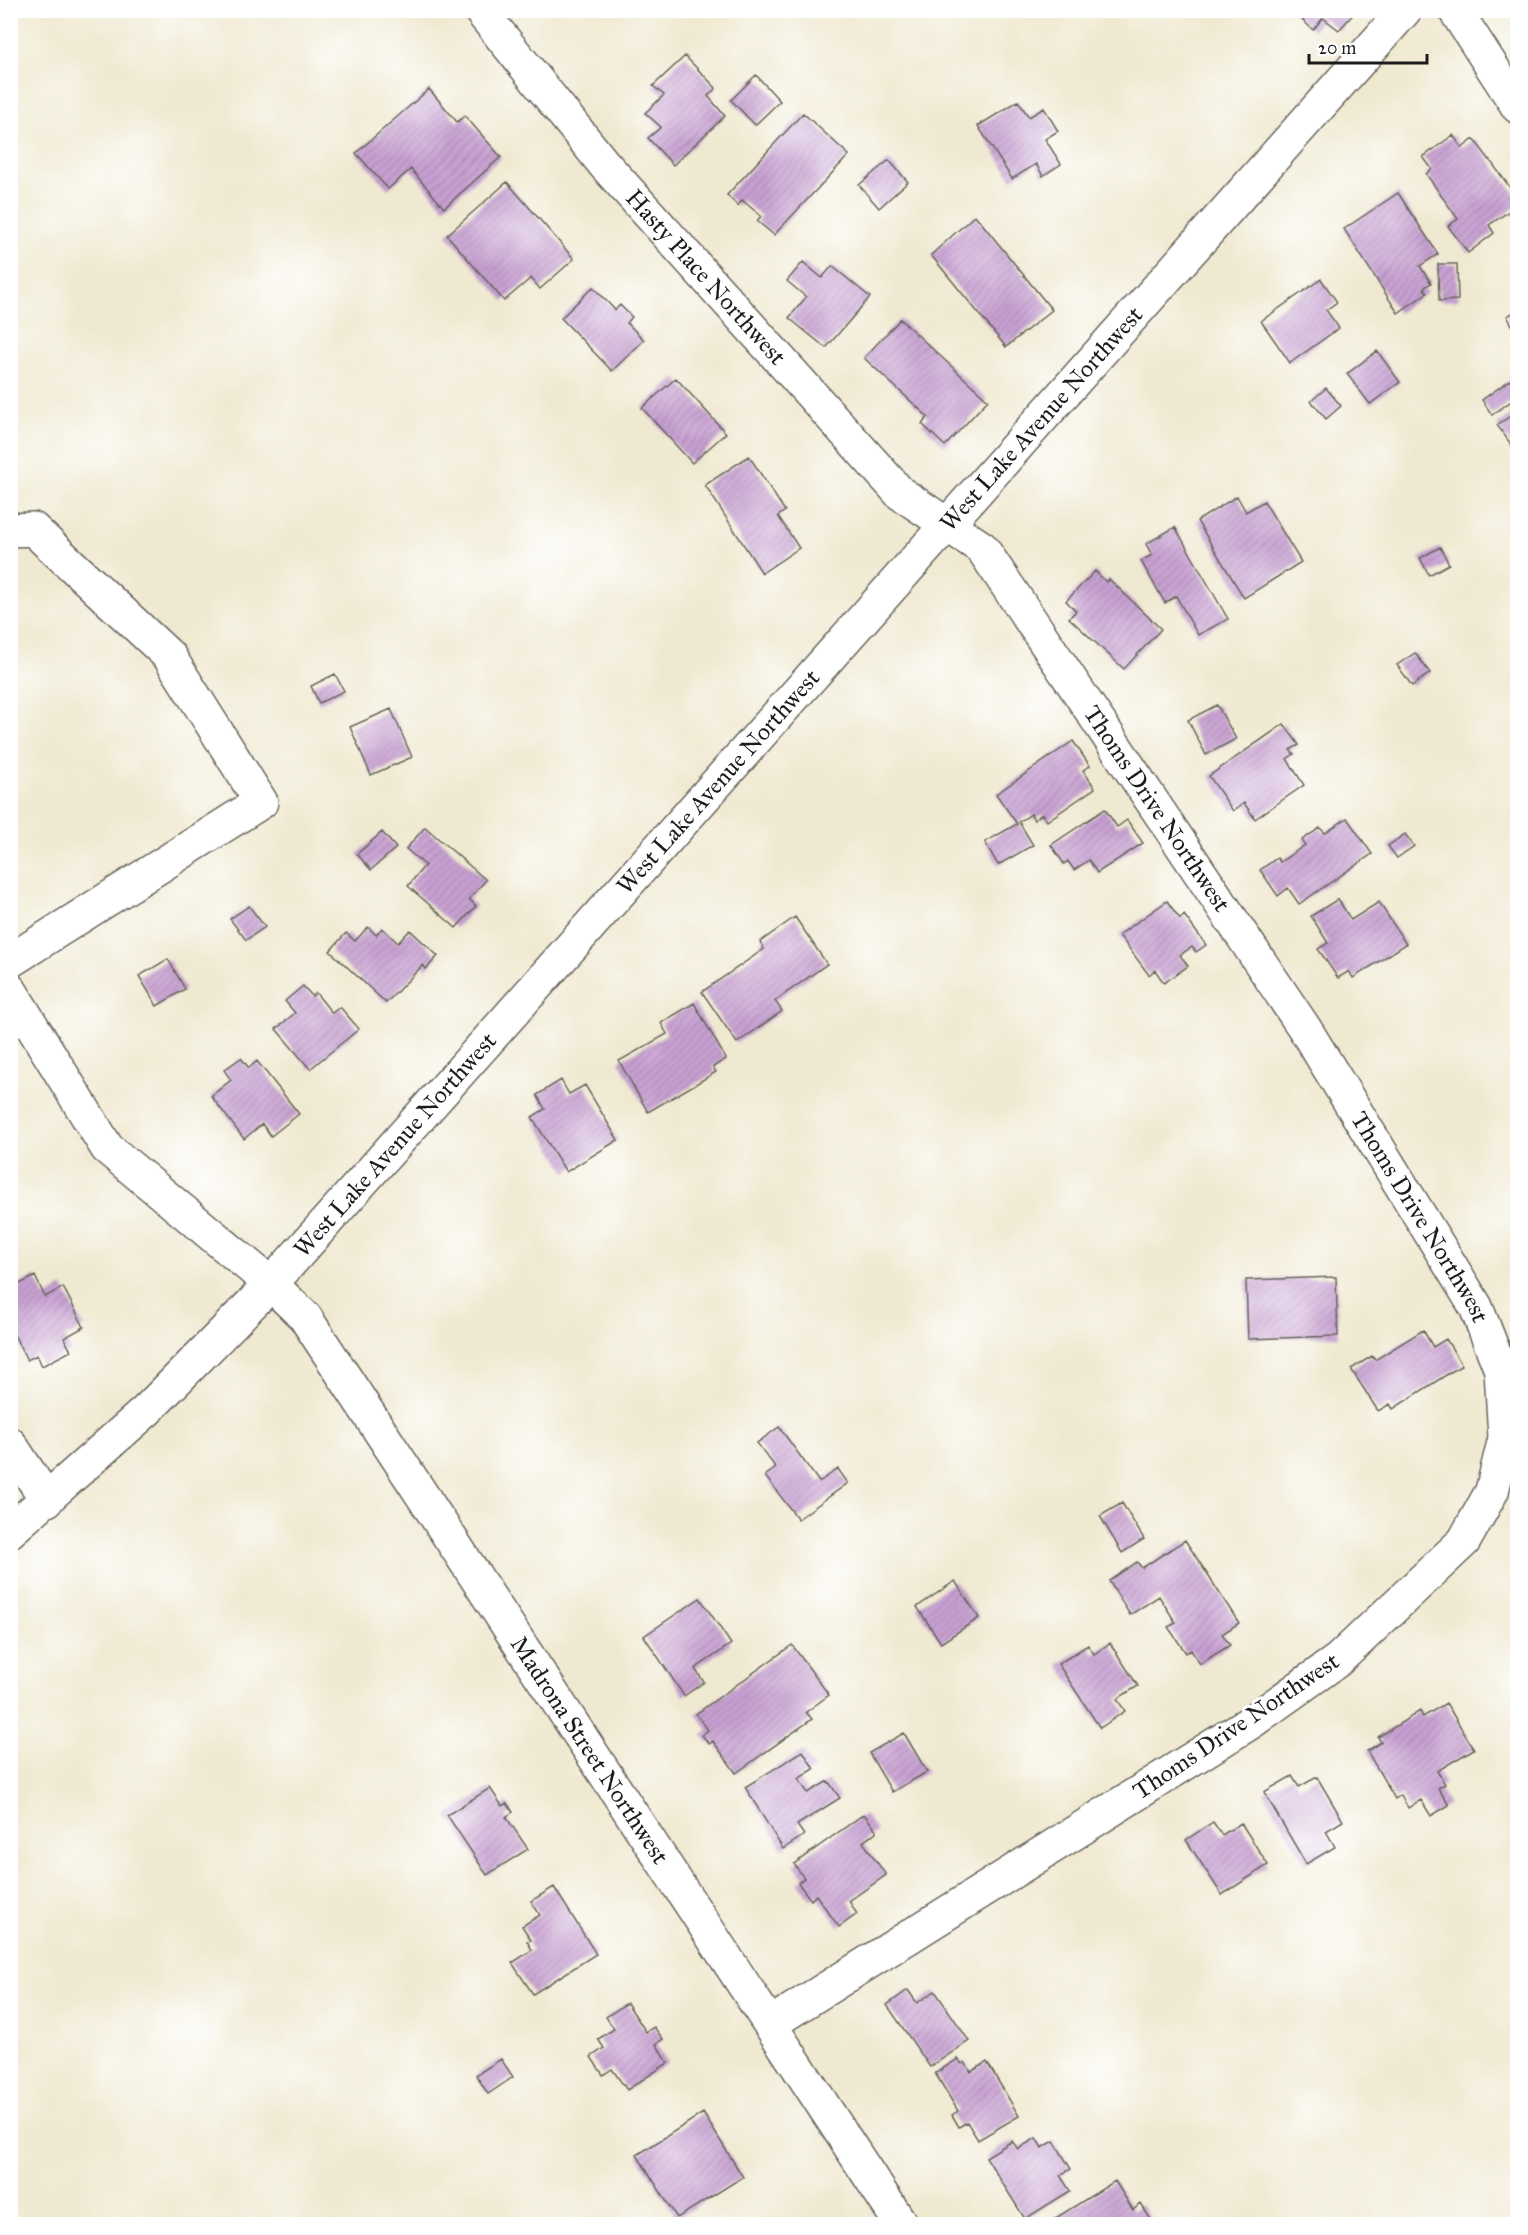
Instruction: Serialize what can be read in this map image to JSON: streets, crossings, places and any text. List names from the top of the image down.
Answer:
{
  "streets": {
    "street": [
      "Hasty Place Northwest",
      "West Lake Avenue Northwest",
      "Thoms Drive Northwest",
      "Madrona Street Northwest"
    ]
  },
  "crossings": [
    ["Hasty Place Northwest", "West Lake Avenue Northwest"],
    ["Hasty Place Northwest", "Thoms Drive Northwest"],
    ["West Lake Avenue Northwest", "Thoms Drive Northwest"],
    ["West Lake Avenue Northwest", "Madrona Street Northwest"],
    ["Thoms Drive Northwest", "Madrona Street Northwest"]
  ],
  "scale_bar": "20 m"
}
